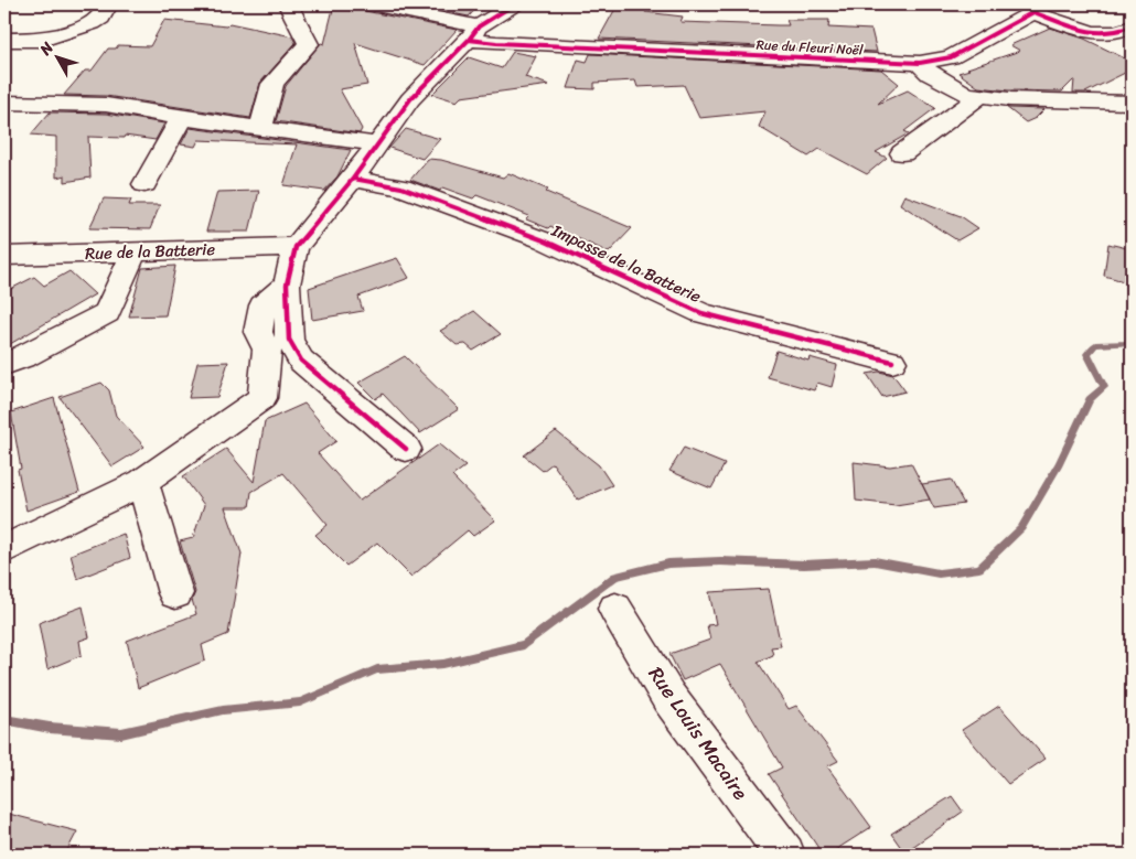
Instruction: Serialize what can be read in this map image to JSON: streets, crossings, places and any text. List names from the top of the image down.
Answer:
{
  "streets": {
    "street": [
      "Rue du Fleuri Noël",
      "Rue de la Batterie",
      "Impasse de la Batterie",
      "Rue Louis Macaire"
    ]
  },
  "north": "top left"
}
